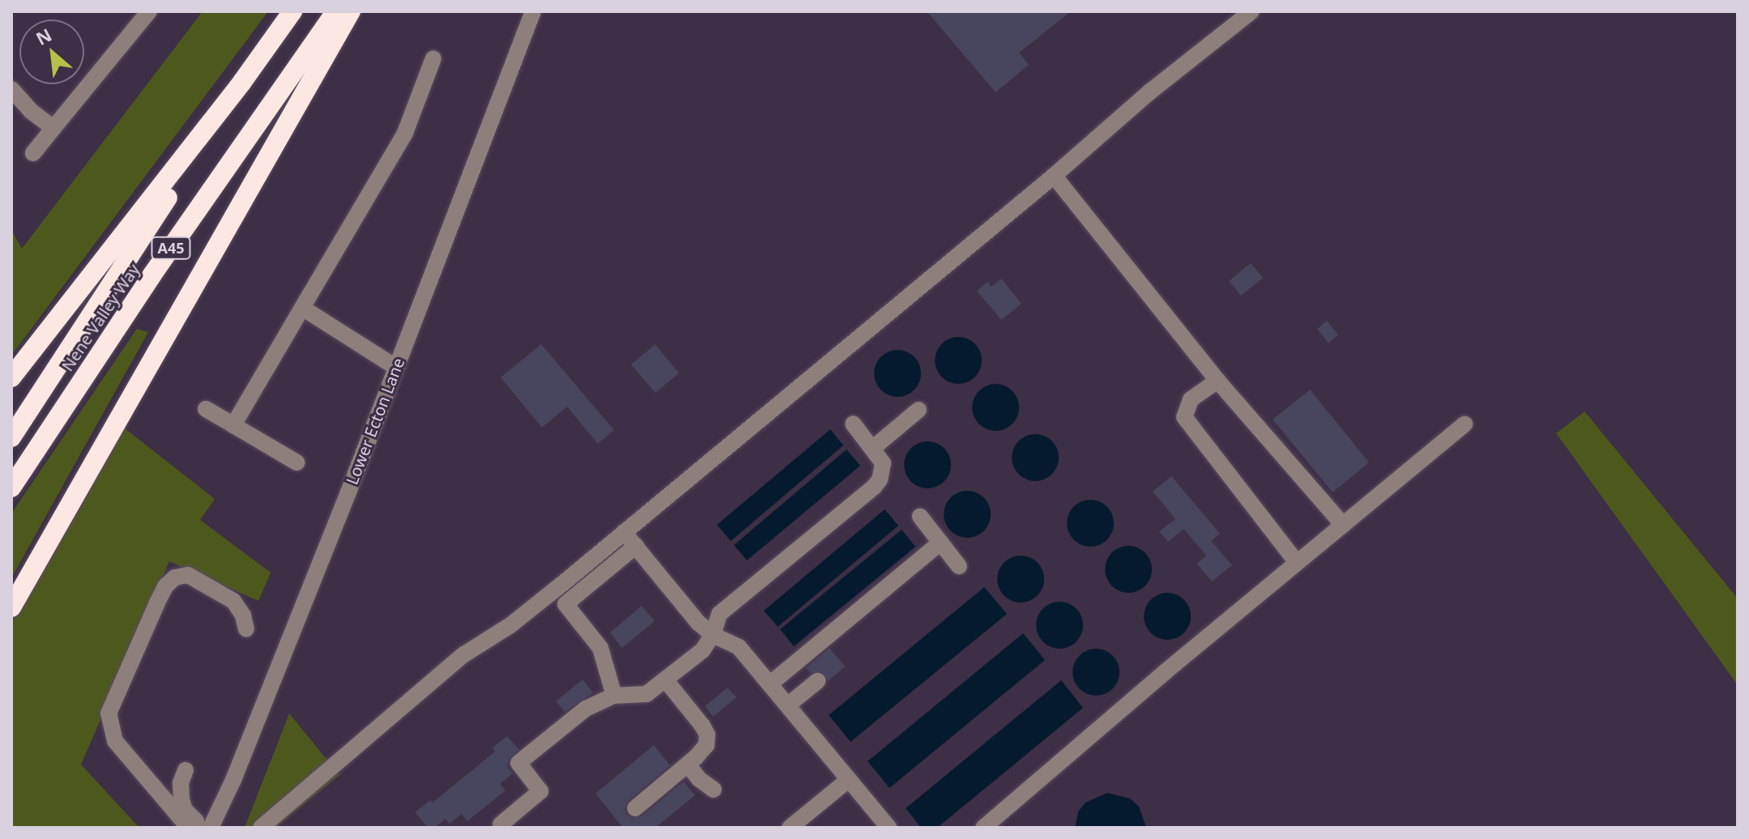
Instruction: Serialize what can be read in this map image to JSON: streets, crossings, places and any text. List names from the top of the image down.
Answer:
{
  "streets": {
    "highway": ["A45", "Nene Valley Way"],
    "street": ["Lower Ecton Lane"]
  },
  "crossings": [
    ["A45", "Nene Valley Way"]
  ],
  "north": "top left"
}
